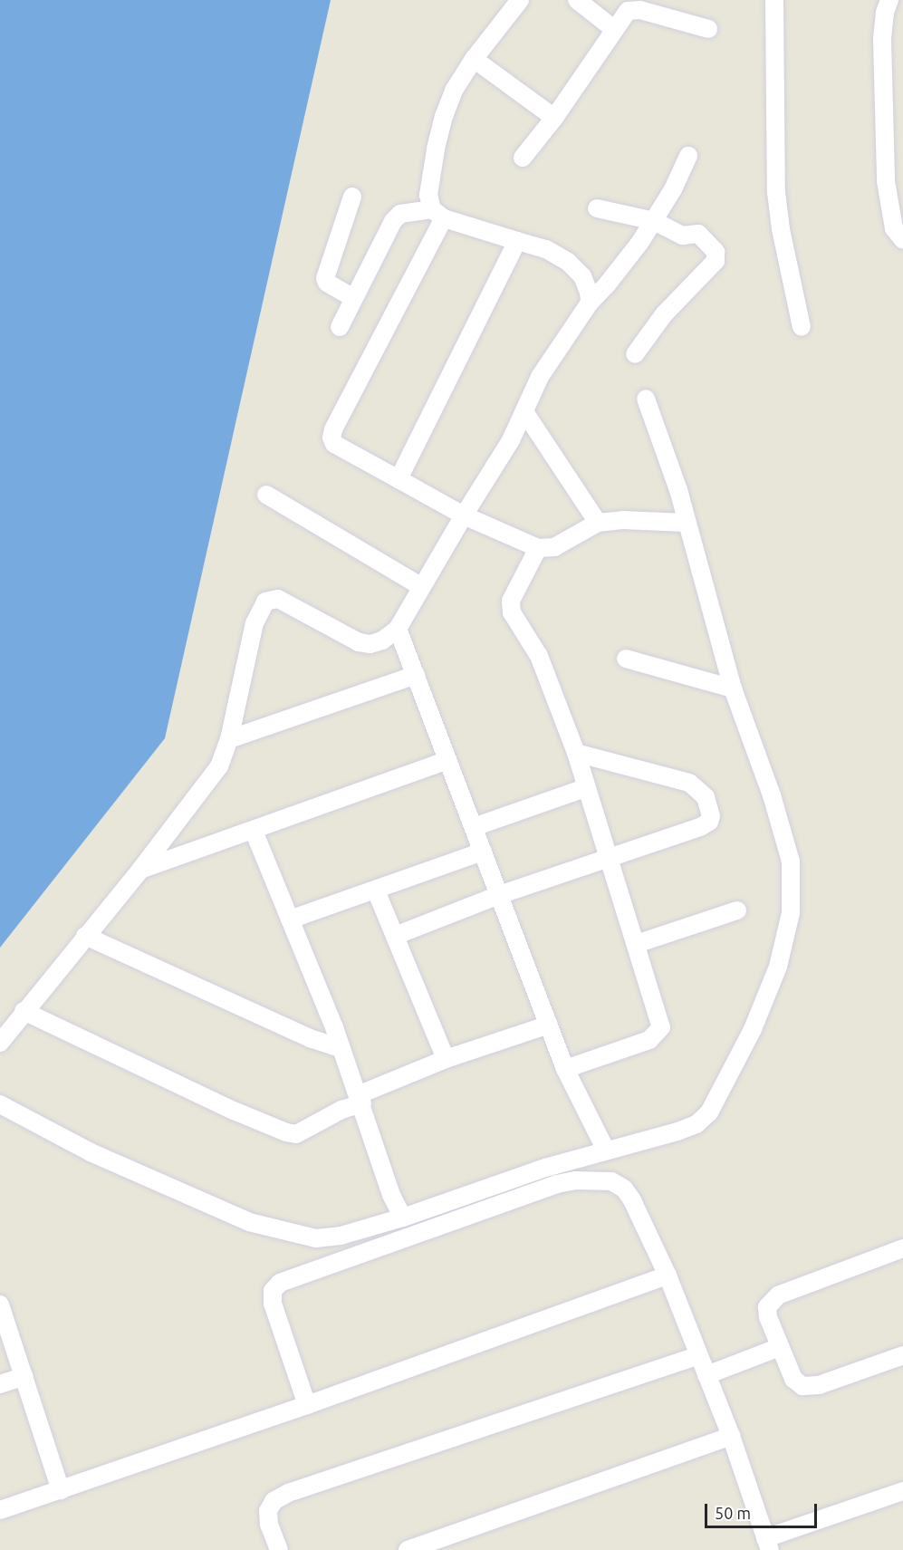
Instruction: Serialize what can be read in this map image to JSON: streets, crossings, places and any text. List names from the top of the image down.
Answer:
{
  "scale_bar": "50 m"
}
